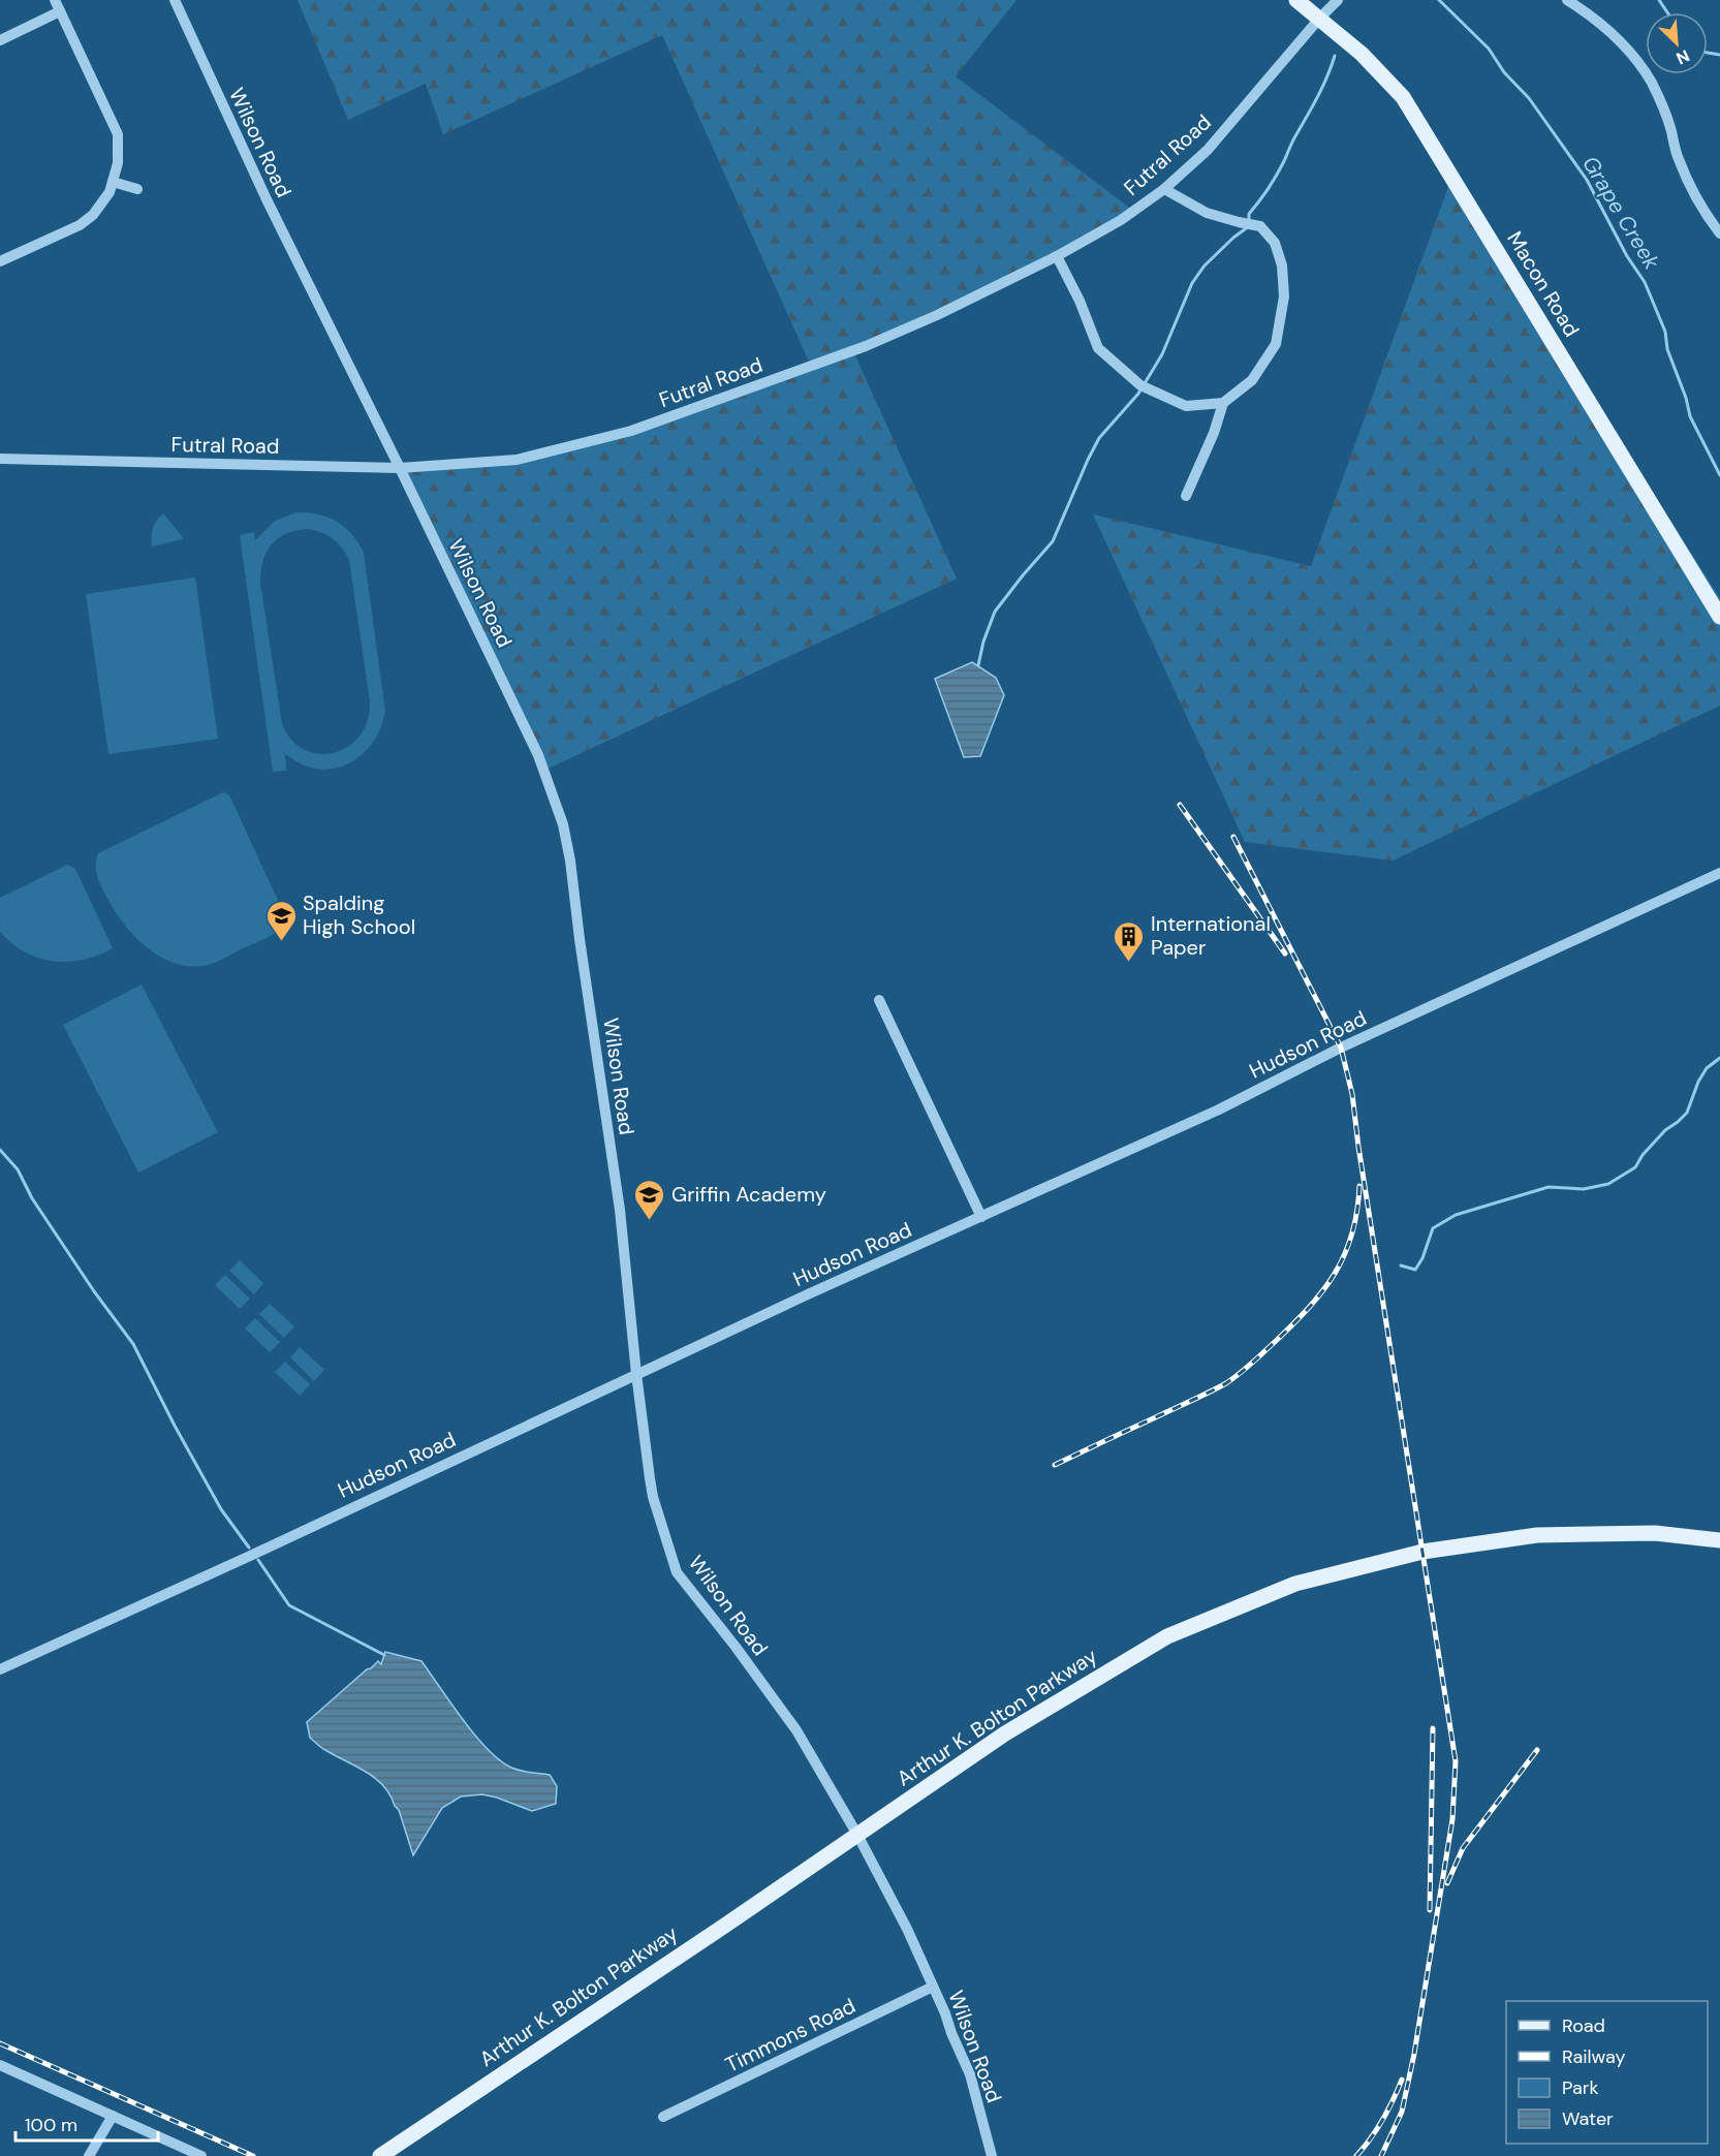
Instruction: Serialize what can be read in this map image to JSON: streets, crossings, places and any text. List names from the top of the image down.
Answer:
{
  "streets": {
    "main road": ["Macon Road", "Arthur K. Bolton Parkway"],
    "street": [
      "Wilson Road",
      "Futral Road",
      "Hudson Road",
      "Timmons Road"
    ]
  },
  "crossings": [
    ["Wilson Road", "Futral Road"],
    ["Wilson Road", "Hudson Road"],
    ["Wilson Road", "Arthur K. Bolton Parkway"],
    ["Wilson Road", "Timmons Road"],
    ["Futral Road", "Macon Road"]
  ],
  "water": ["Grape Creek"],
  "places": {
    "school or university": ["Spalding High School", "Griffin Academy"],
    "building": ["International Paper"]
  },
  "legend": [
    "Road",
    "Railway",
    "Park",
    "Water"
  ],
  "scale_bar": "100 m",
  "north": "bottom right"
}
